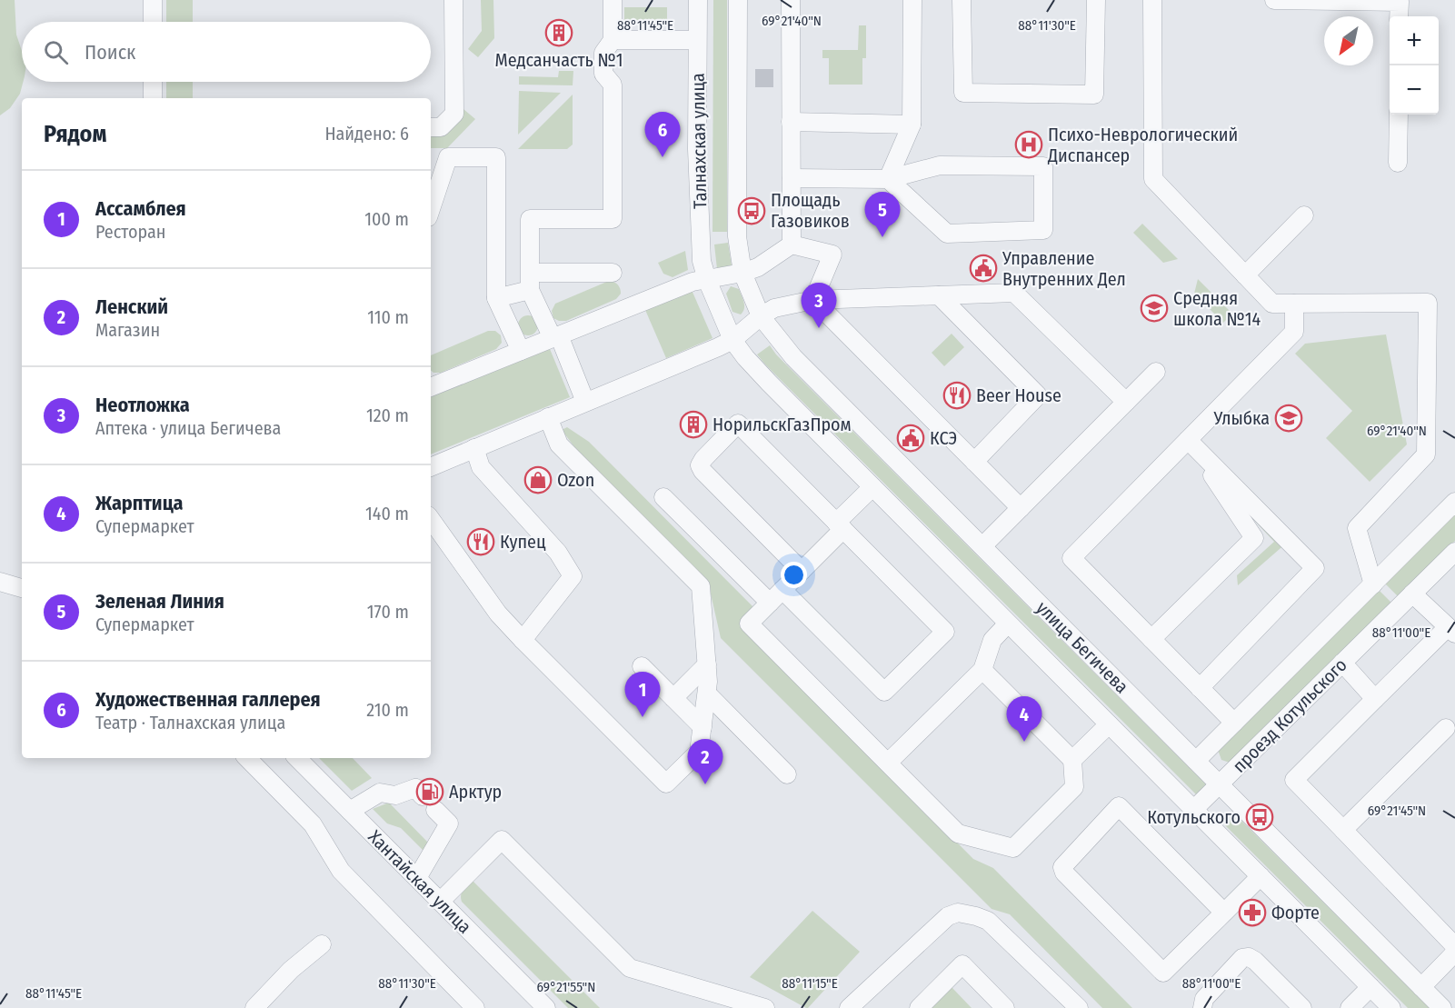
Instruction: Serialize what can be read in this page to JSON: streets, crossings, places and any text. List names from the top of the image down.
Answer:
{
  "streets": {
    "street": [
      "Талнахская улица",
      "улица Бегичева",
      "проезд Котульского",
      "Хантайская улица"
    ]
  },
  "crossings": [
    ["Талнахская улица", "улица Бегичева"],
    ["улица Бегичева", "проезд Котульского"]
  ],
  "places": {
    "building": ["Медсанчасть №1", "НорильскГазПром"],
    "hospital": ["Психо-Неврологический Диспансер"],
    "bus stop": ["Площадь Газовиков", "Котульского"],
    "public building": ["Управление Внутренних Дел", "КСЭ"],
    "school or university": ["Средняя школа №14", "Улыбка"],
    "restaurant": ["Beer House", "Купец"],
    "shop": ["Ozon"],
    "fuel station": ["Арктур"],
    "pharmacy": ["Форте"]
  },
  "north": "bottom left",
  "page": {
    "map_buttons": ["+", "−"],
    "search": "Поиск",
    "heading": ["Рядом", "Найдено: 6"],
    "pins": [
      "6",
      "5",
      "3",
      "1",
      "4",
      "2"
    ],
    "list": [
      {
        "mark": "1",
        "name": "Ассамблея",
        "note": "Ресторан",
        "value": "100 m"
      },
      {
        "mark": "2",
        "name": "Ленский",
        "note": "Магазин",
        "value": "110 m"
      },
      {
        "mark": "3",
        "name": "Неотложка",
        "note": "Аптека · улица Бегичева",
        "value": "120 m"
      },
      {
        "mark": "4",
        "name": "Жарптица",
        "note": "Супермаркет",
        "value": "140 m"
      },
      {
        "mark": "5",
        "name": "Зеленая Линия",
        "note": "Супермаркет",
        "value": "170 m"
      },
      {
        "mark": "6",
        "name": "Художественная галлерея",
        "note": "Театр · Талнахская улица",
        "value": "210 m"
      }
    ]
  },
  "coordinates": [
    "69°21'40\"N",
    "88°11'30\"E",
    "88°11'45\"E",
    "88°11'00\"E",
    "69°21'45\"N",
    "88°11'15\"E",
    "69°21'55\"N"
  ]
}
